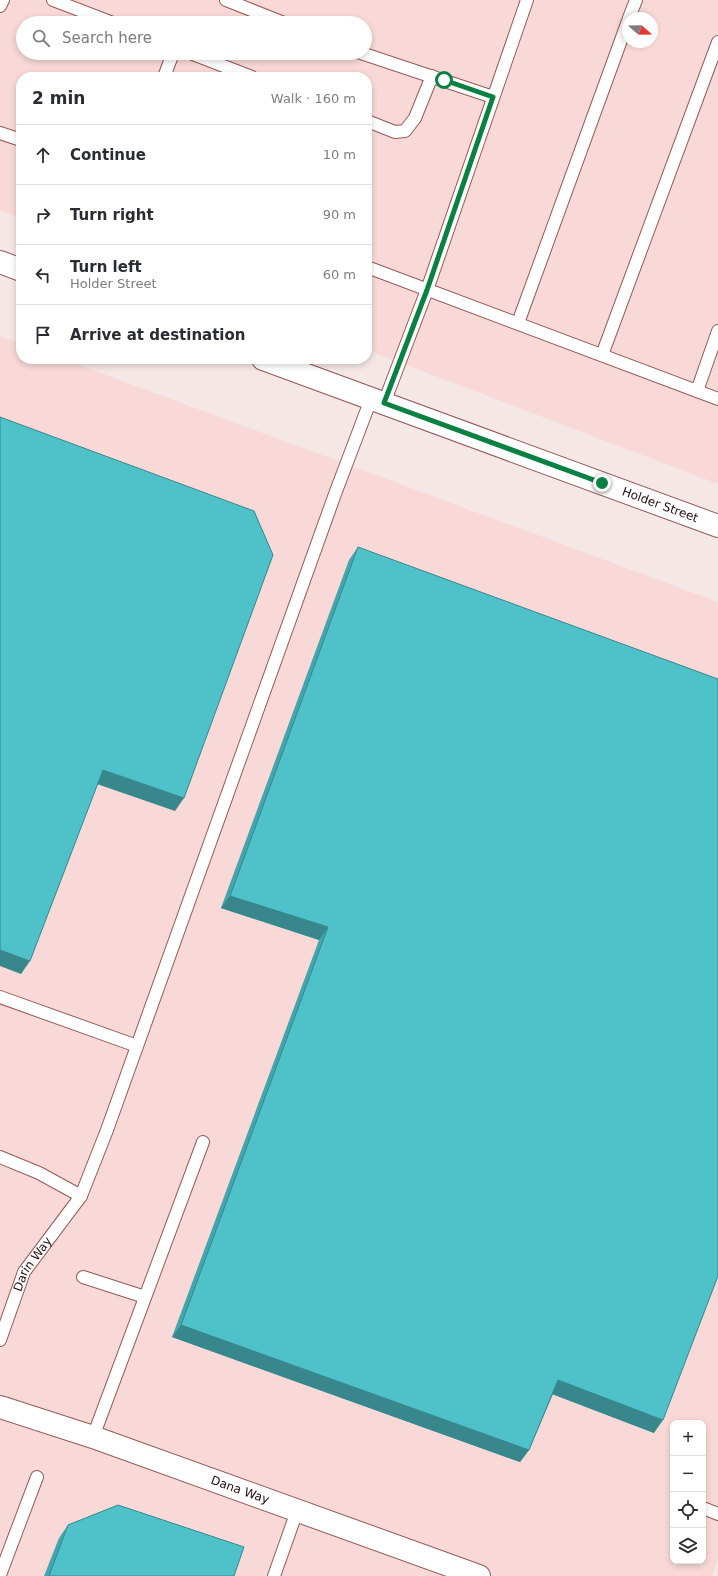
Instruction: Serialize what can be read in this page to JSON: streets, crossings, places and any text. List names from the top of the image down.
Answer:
{
  "streets": {
    "street": ["Holder Street", "Dana Way"],
    "lane": ["Darin Way"]
  },
  "crossings": [
    ["Holder Street", "Darin Way"]
  ],
  "north": "right",
  "page": {
    "search": "Search here",
    "heading": ["2 min", "Walk · 160 m"],
    "list": [
      ["Continue", "10 m"],
      ["Turn right", "90 m"],
      ["Turn left", "Holder Street", "60 m"],
      "Arrive at destination"
    ],
    "map_buttons": ["+", "−"]
  }
}
